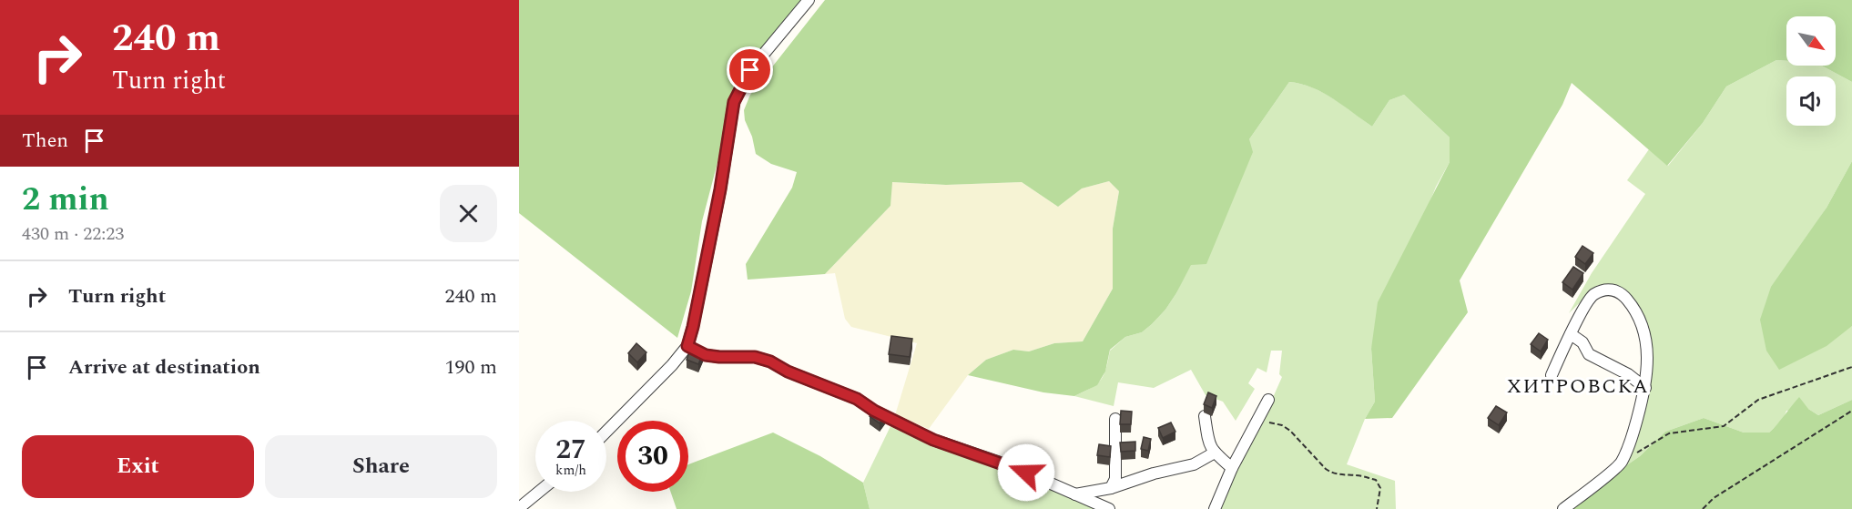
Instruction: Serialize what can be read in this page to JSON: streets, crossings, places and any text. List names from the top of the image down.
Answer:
{
  "districts": ["ХИТРОВСКА"],
  "north": "bottom right",
  "page": {
    "turn": ["240 m", "Turn right"],
    "then": "Then",
    "heading": ["2 min", "430 m · 22:23"],
    "list": [
      {
        "name": "Turn right",
        "value": "240 m"
      },
      {
        "name": "Arrive at destination",
        "value": "190 m"
      }
    ],
    "speed": "27 km/h",
    "limit": "30",
    "buttons": ["Exit", "Share"]
  }
}
